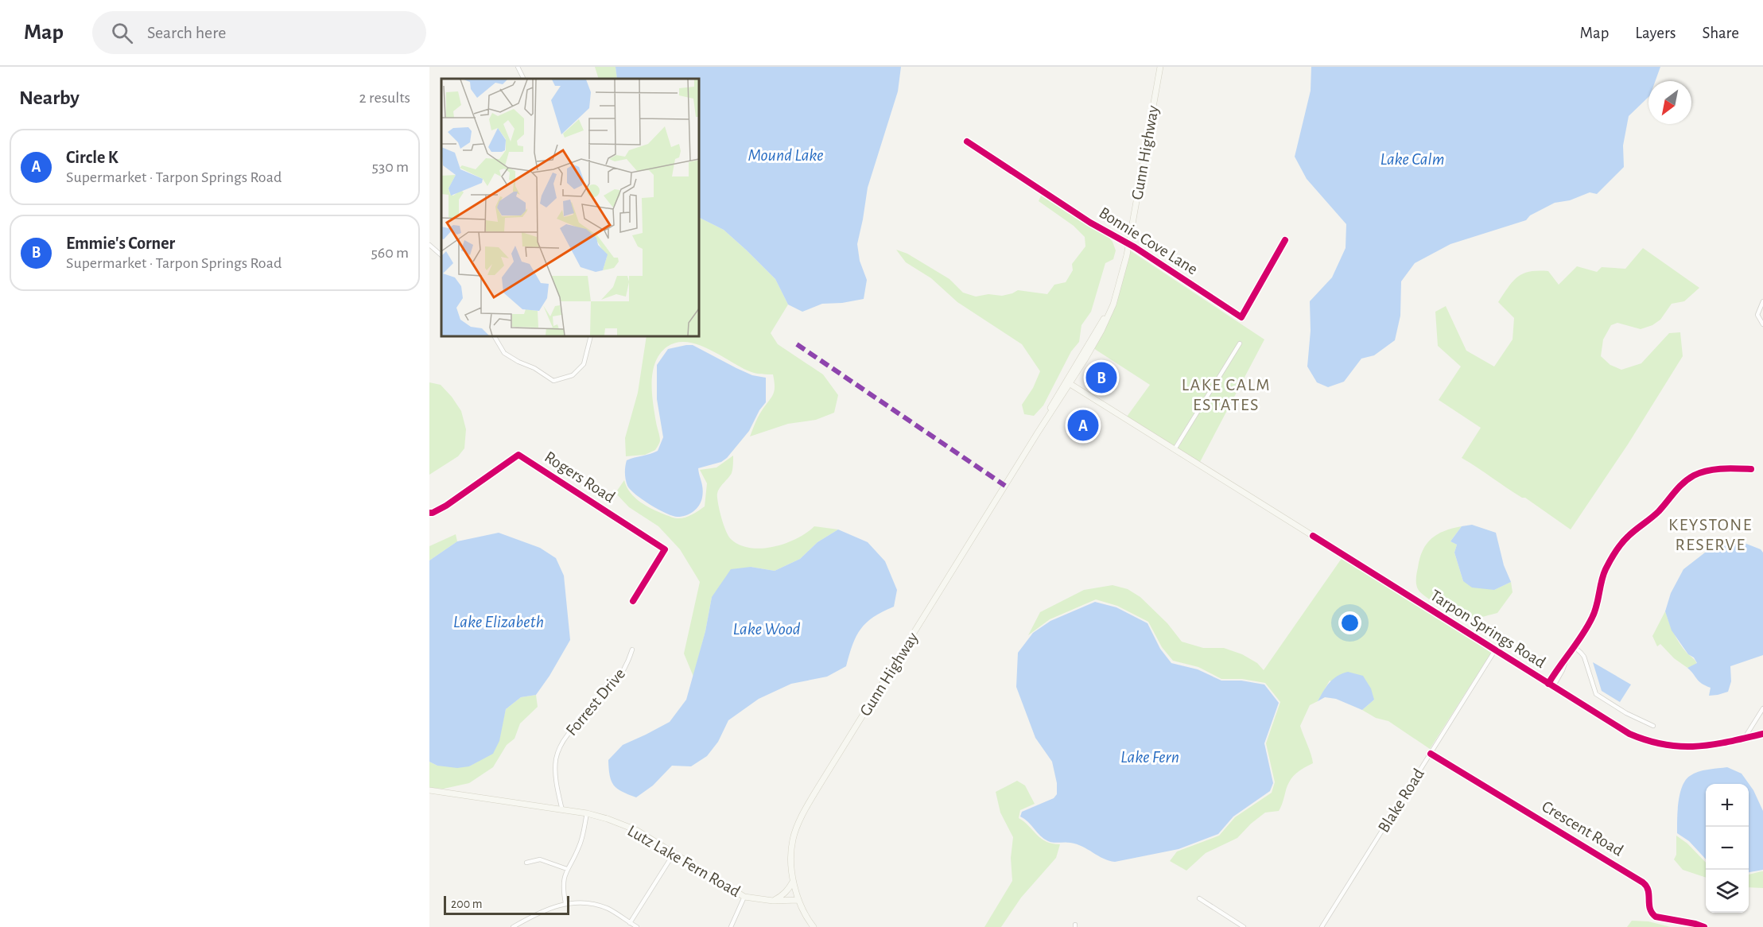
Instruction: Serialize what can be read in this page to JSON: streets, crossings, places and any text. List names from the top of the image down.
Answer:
{
  "streets": {
    "main road": ["Gunn Highway", "Tarpon Springs Road", "Lutz Lake Fern Road"],
    "street": [
      "Bonnie Cove Lane",
      "Rogers Road",
      "Forrest Drive",
      "Blake Road",
      "Crescent Road"
    ]
  },
  "crossings": [
    ["Gunn Highway", "Bonnie Cove Lane"],
    ["Gunn Highway", "Tarpon Springs Road"],
    ["Gunn Highway", "Lutz Lake Fern Road"],
    ["Tarpon Springs Road", "Blake Road"],
    ["Forrest Drive", "Lutz Lake Fern Road"],
    ["Blake Road", "Crescent Road"]
  ],
  "districts": ["LAKE CALM ESTATES", "KEYSTONE RESERVE"],
  "water": [
    "Mound Lake",
    "Lake Calm",
    "Lake Elizabeth",
    "Lake Wood",
    "Lake Fern"
  ],
  "scale_bar": "200 m",
  "north": "bottom left",
  "page": {
    "header": "Map",
    "search": "Search here",
    "nav": ["Map", "Layers", "Share"],
    "heading": ["Nearby", "2 results"],
    "list": [
      {
        "mark": "A",
        "name": "Circle K",
        "note": "Supermarket · Tarpon Springs Road",
        "value": "530 m"
      },
      {
        "mark": "B",
        "name": "Emmie's Corner",
        "note": "Supermarket · Tarpon Springs Road",
        "value": "560 m"
      }
    ],
    "pins": ["B", "A"],
    "map_buttons": ["+", "−"],
    "scale": "200 m"
  }
}
